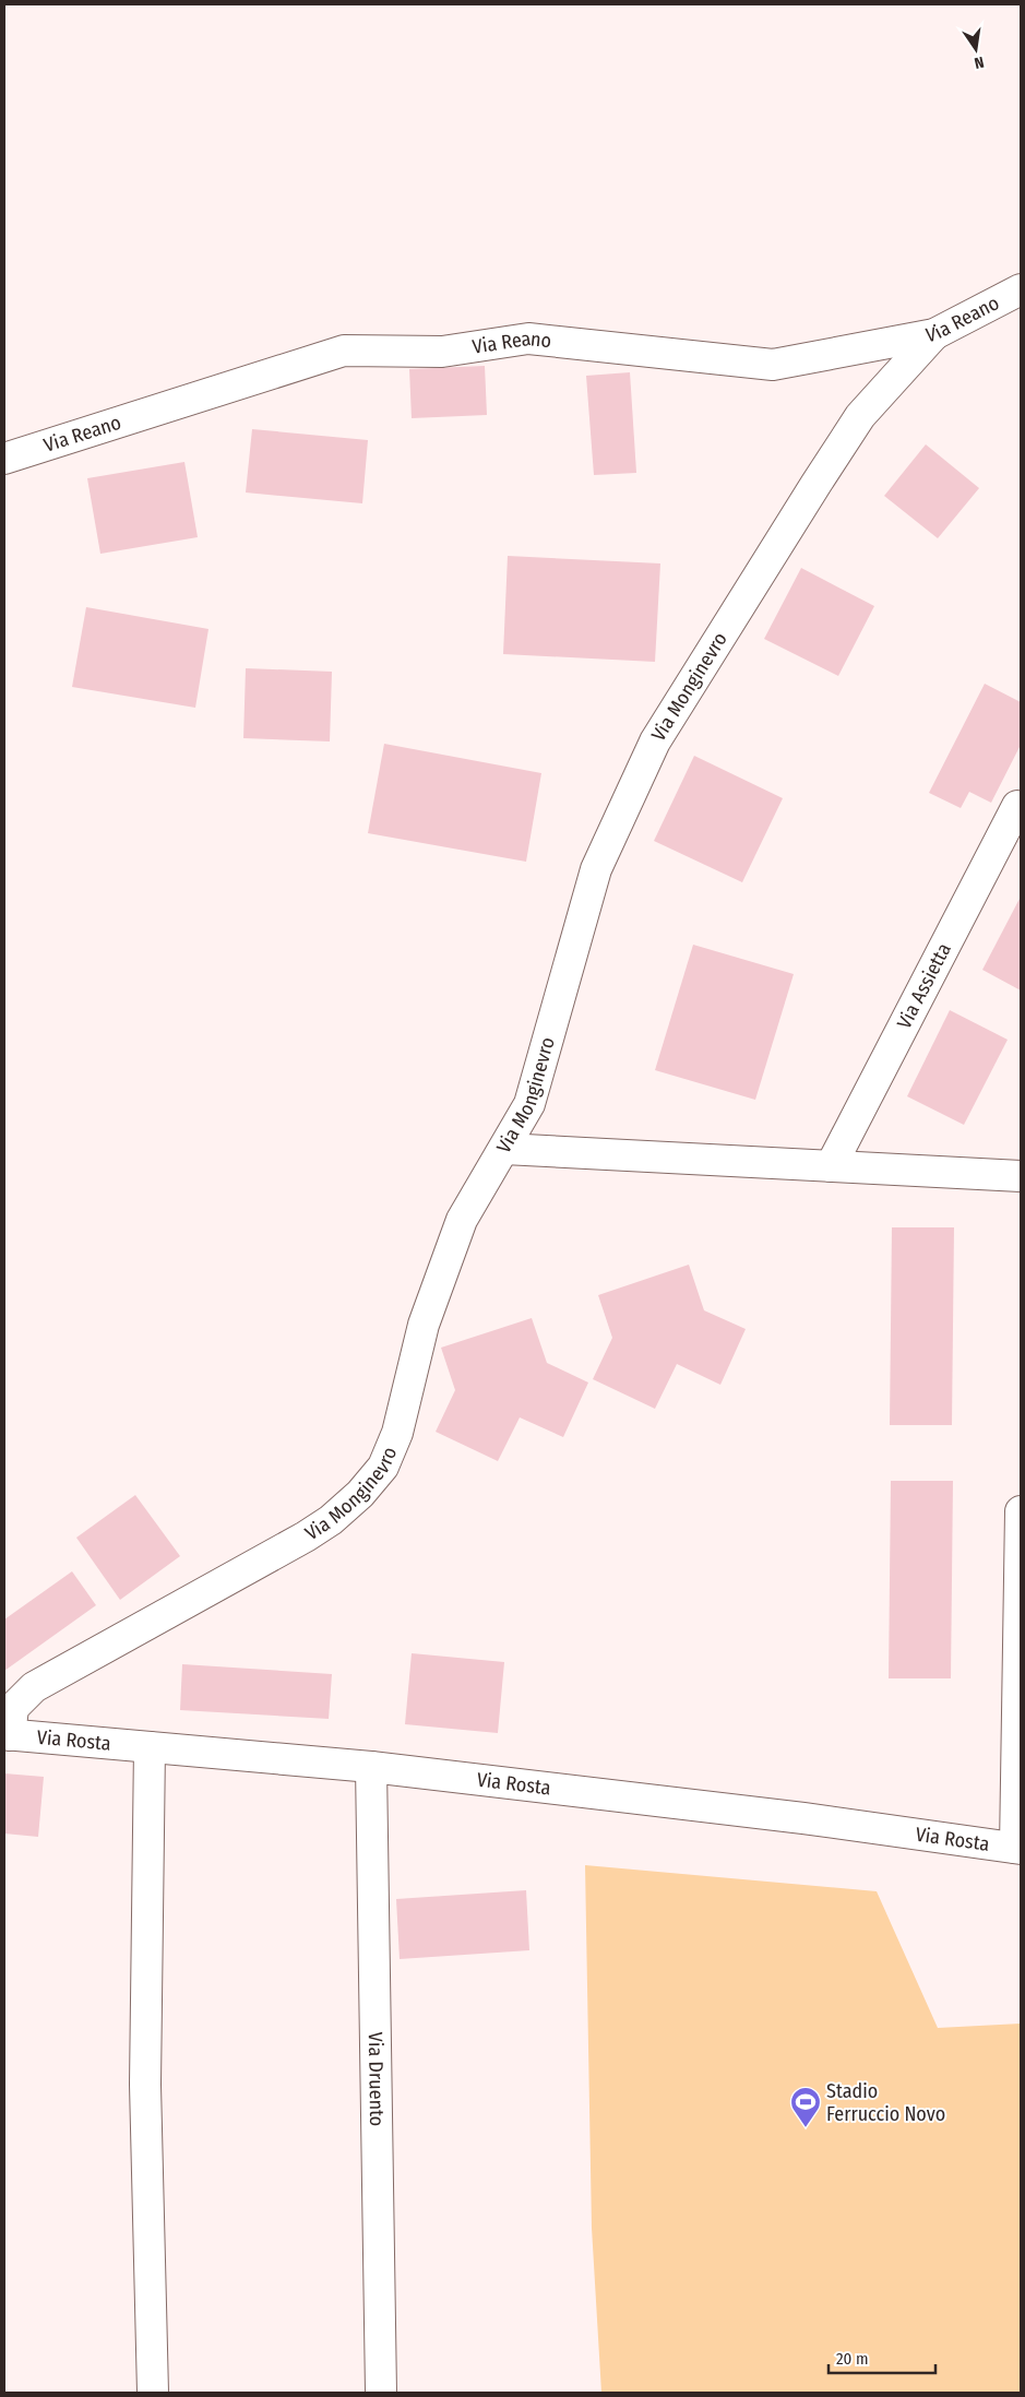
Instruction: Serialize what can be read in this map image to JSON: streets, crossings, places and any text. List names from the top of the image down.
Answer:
{
  "streets": {
    "street": [
      "Via Reano",
      "Via Monginevro",
      "Via Assietta",
      "Via Rosta",
      "Via Druento"
    ]
  },
  "crossings": [
    ["Via Reano", "Via Monginevro"],
    ["Via Monginevro", "Via Rosta"],
    ["Via Rosta", "Via Druento"]
  ],
  "places": {
    "sports": ["Stadio Ferruccio Novo"]
  },
  "scale_bar": "20 m",
  "north": "bottom"
}
